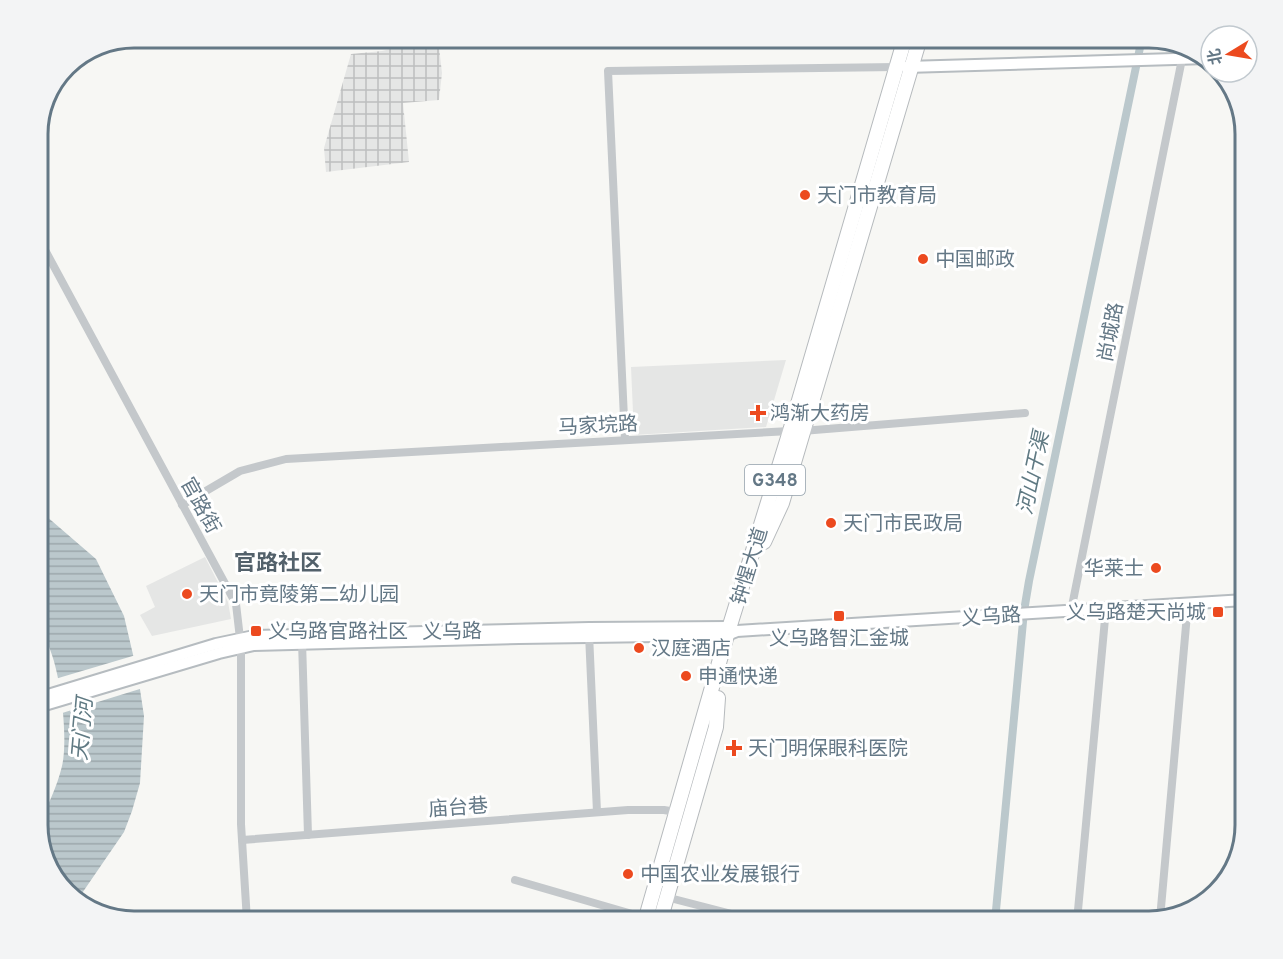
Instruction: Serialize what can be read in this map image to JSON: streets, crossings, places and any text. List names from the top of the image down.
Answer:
{
  "streets": {
    "highway": ["G348", "钟惺大道"],
    "main road": ["义乌路"],
    "street": [
      "尚城路",
      "马家垸路",
      "官路街",
      "庙台巷"
    ]
  },
  "crossings": [
    ["尚城路", "义乌路"],
    ["马家垸路", "官路街"],
    ["马家垸路", "钟惺大道"],
    ["官路街", "义乌路"],
    ["官路街", "庙台巷"],
    ["钟惺大道", "义乌路"],
    ["钟惺大道", "庙台巷"]
  ],
  "districts": ["官路社区"],
  "water": ["河山干渠", "天门河"],
  "places": {
    "other": [
      "天门市教育局",
      "中国邮政",
      "天门市民政局",
      "华莱士",
      "天门市竟陵第二幼儿园",
      "汉庭酒店",
      "申通快递",
      "中国农业发展银行"
    ],
    "health": ["鸿渐大药房", "天门明保眼科医院"],
    "transit": ["义乌路楚天尚城", "义乌路智汇金城", "义乌路官路社区"]
  },
  "north": "left"
}
